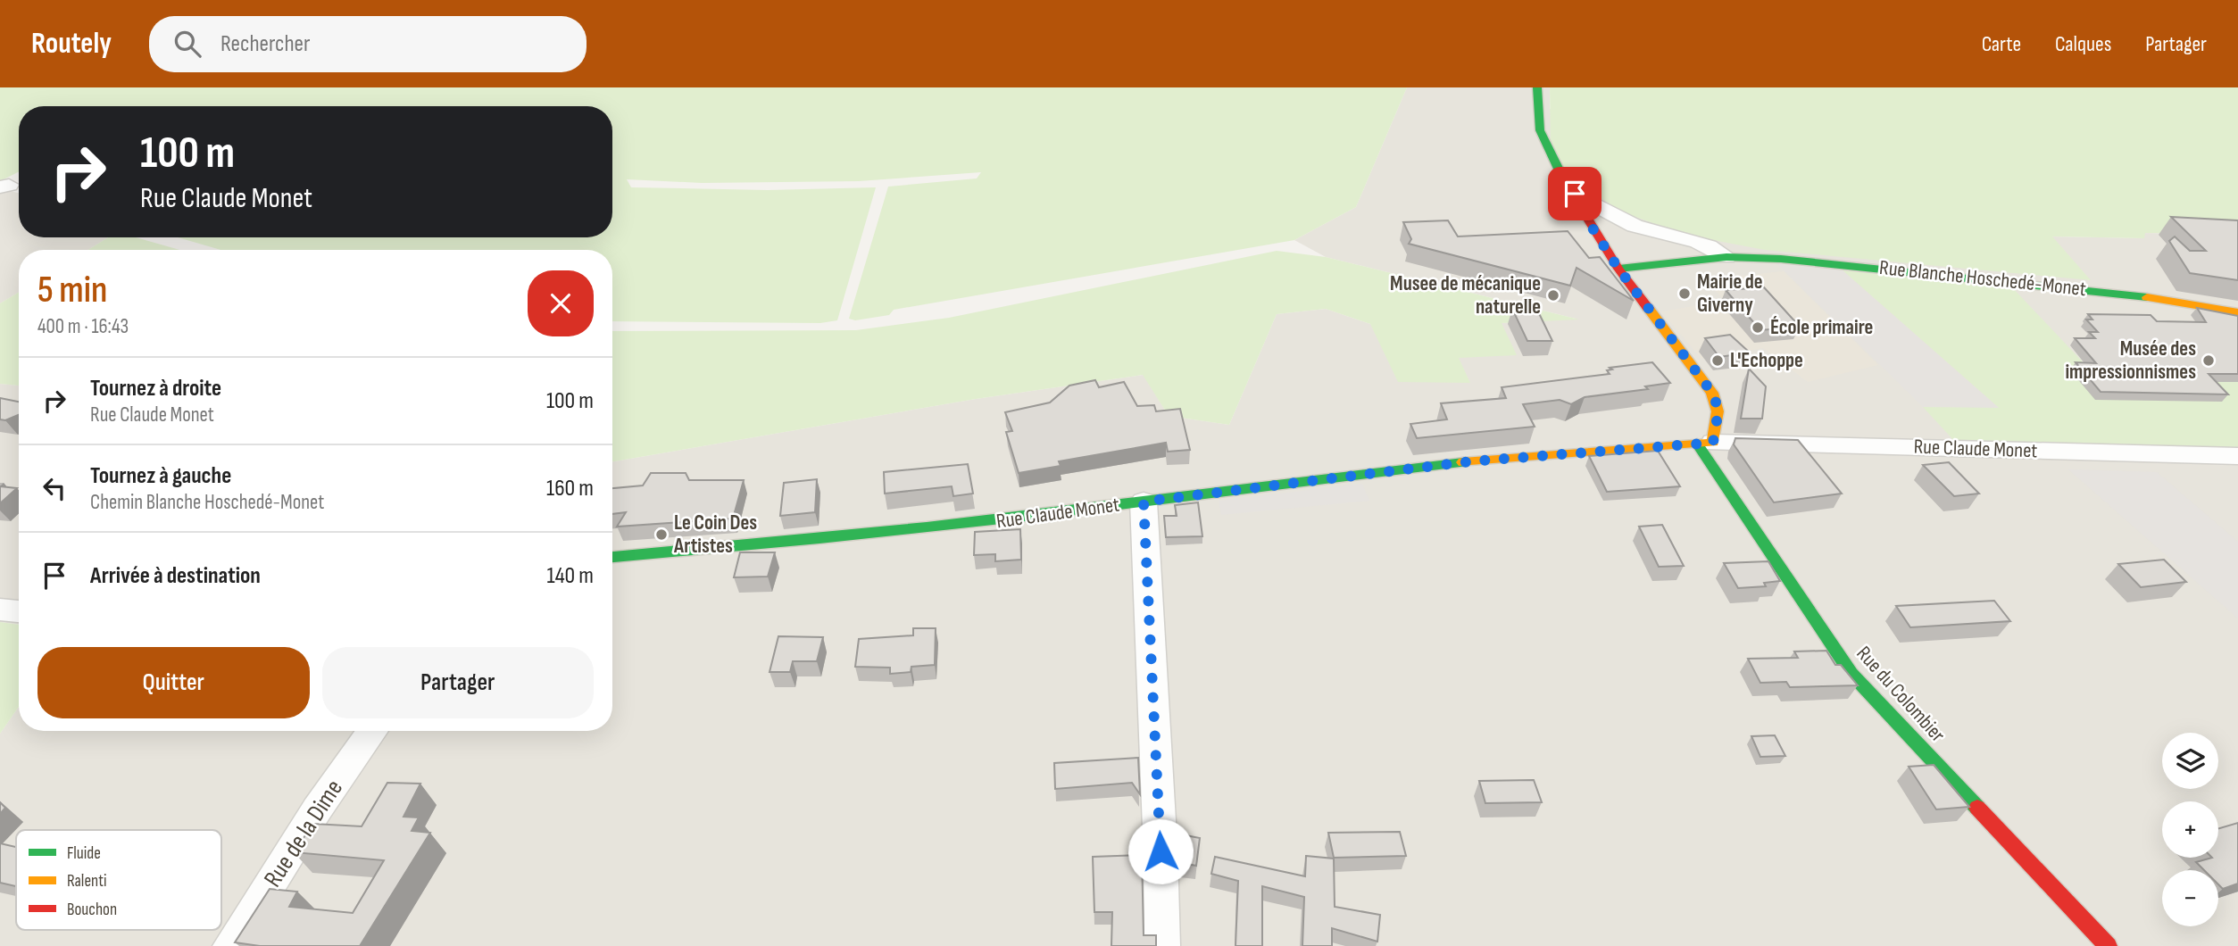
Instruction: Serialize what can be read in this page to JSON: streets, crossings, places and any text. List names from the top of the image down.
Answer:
{
  "streets": {
    "street": [
      "Rue Blanche Hoschedé-Monet",
      "Rue Claude Monet",
      "Rue du Colombier",
      "Rue de la Dime"
    ]
  },
  "crossings": [
    ["Rue Claude Monet", "Rue du Colombier"]
  ],
  "places": [
    "Mairie de Giverny",
    "Musee de mécanique naturelle",
    "École primaire",
    "L'Echoppe",
    "Musée des impressionnismes",
    "Le Coin Des Artistes"
  ],
  "legend": ["Fluide", "Ralenti", "Bouchon"],
  "page": {
    "header": "Routely",
    "search": "Rechercher",
    "nav": ["Carte", "Calques", "Partager"],
    "turn": ["100 m", "Rue Claude Monet"],
    "heading": ["5 min", "400 m · 16:43"],
    "list": [
      {
        "name": "Tournez à droite",
        "note": "Rue Claude Monet",
        "value": "100 m"
      },
      {
        "name": "Tournez à gauche",
        "note": "Chemin Blanche Hoschedé-Monet",
        "value": "160 m"
      },
      {
        "name": "Arrivée à destination",
        "value": "140 m"
      }
    ],
    "buttons": ["Quitter", "Partager"],
    "map_buttons": ["+", "−"]
  }
}
